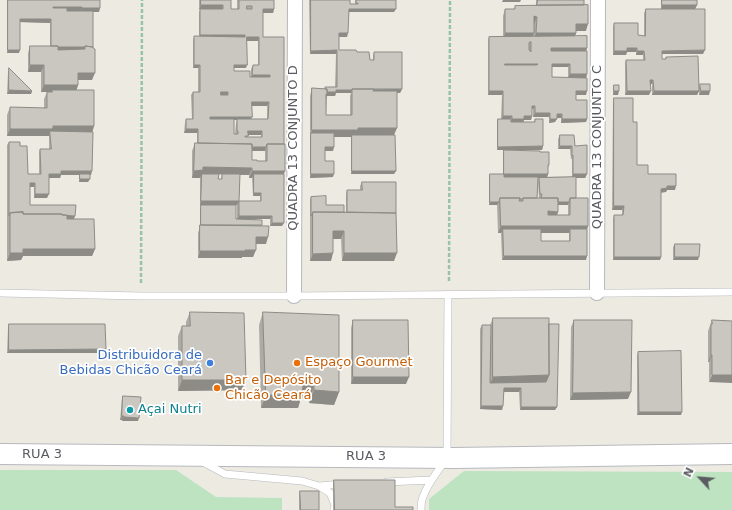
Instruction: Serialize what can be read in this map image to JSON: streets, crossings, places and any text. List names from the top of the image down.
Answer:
{
  "streets": {
    "main road": ["RUA 3"],
    "street": ["QUADRA 13 CONJUNTO C", "QUADRA 13 CONJUNTO D"]
  },
  "places": [
    "Distribuidora de Bebidas Chicão Ceará",
    "Espaço Gourmet",
    "Bar e Depósito Chicão Ceará",
    "Açai Nutri"
  ],
  "north": "top left"
}
